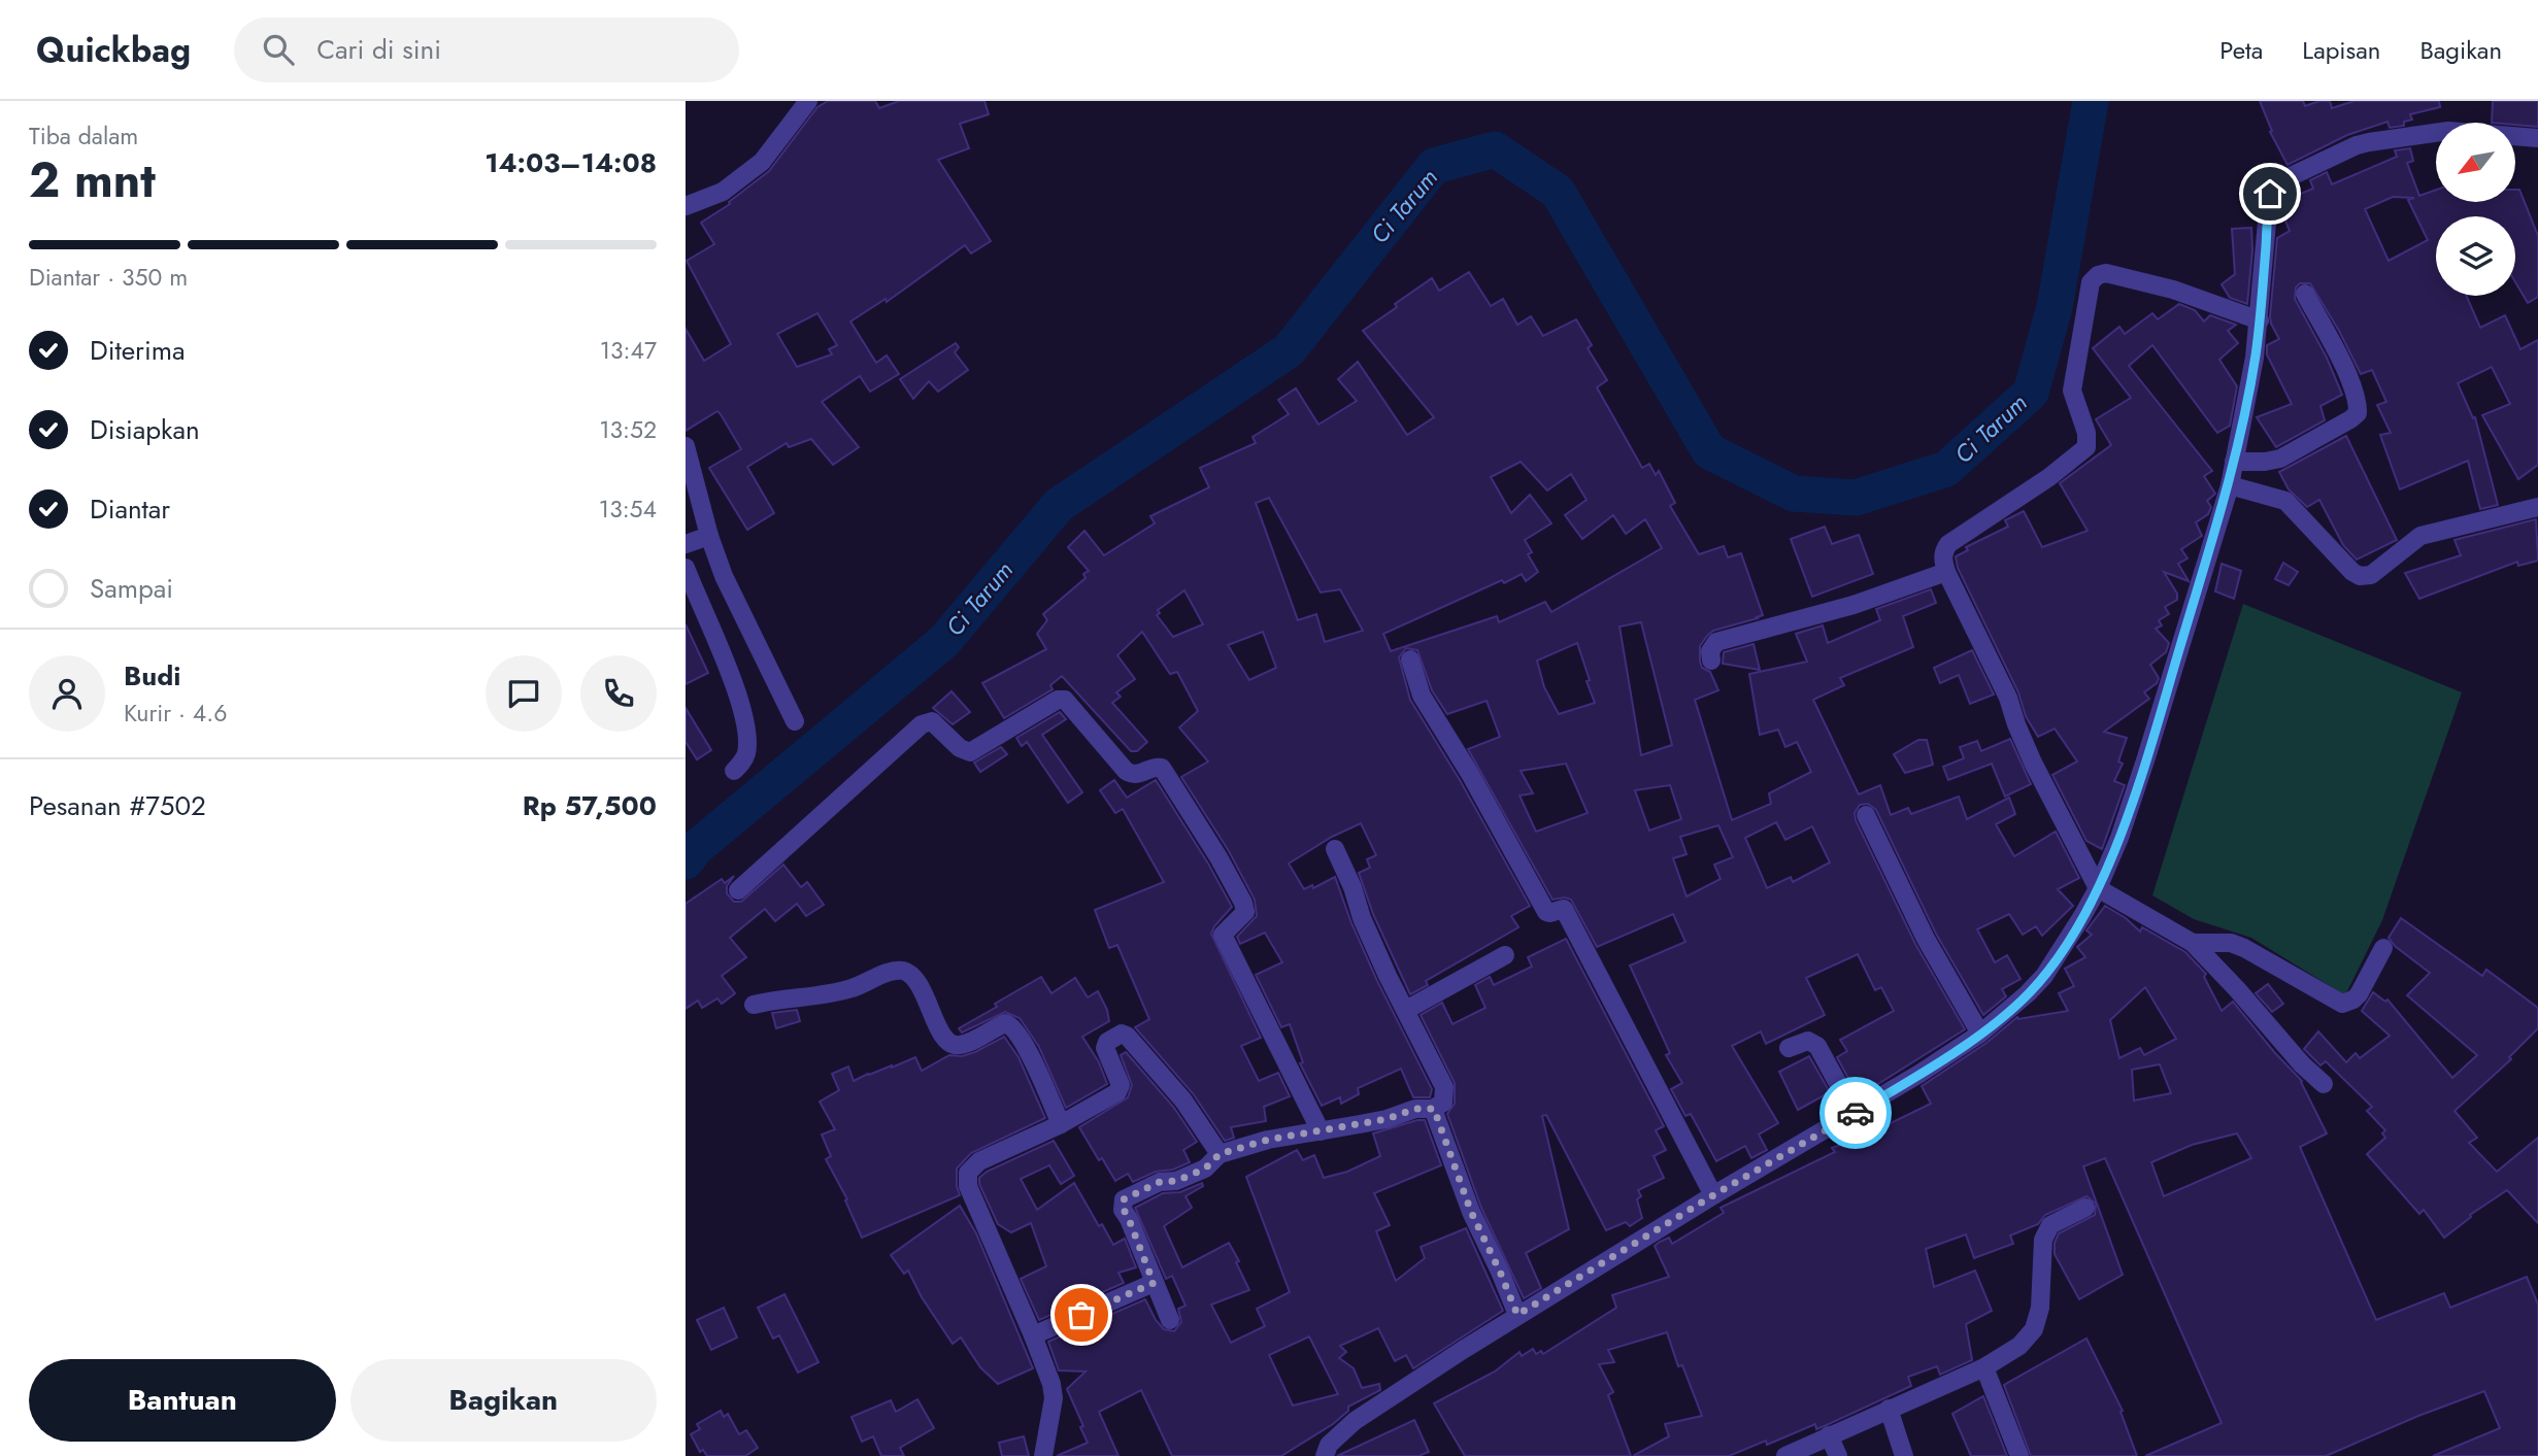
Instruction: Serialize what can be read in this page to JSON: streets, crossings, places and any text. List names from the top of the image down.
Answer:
{
  "water": ["Ci Tarum"],
  "north": "bottom left",
  "page": {
    "header": "Quickbag",
    "search": "Cari di sini",
    "nav": ["Peta", "Lapisan", "Bagikan"],
    "heading": ["2 mnt", "Tiba dalam", "14:03–14:08"],
    "panel": [
      "Budi",
      "Kurir · 4.6",
      "Pesanan #7502",
      "Rp 57,500"
    ],
    "bar": "Diantar · 350 m",
    "list": [
      ["Diterima", "13:47"],
      ["Disiapkan", "13:52"],
      ["Diantar", "13:54"],
      "Sampai"
    ],
    "buttons": ["Bantuan", "Bagikan"]
  }
}
